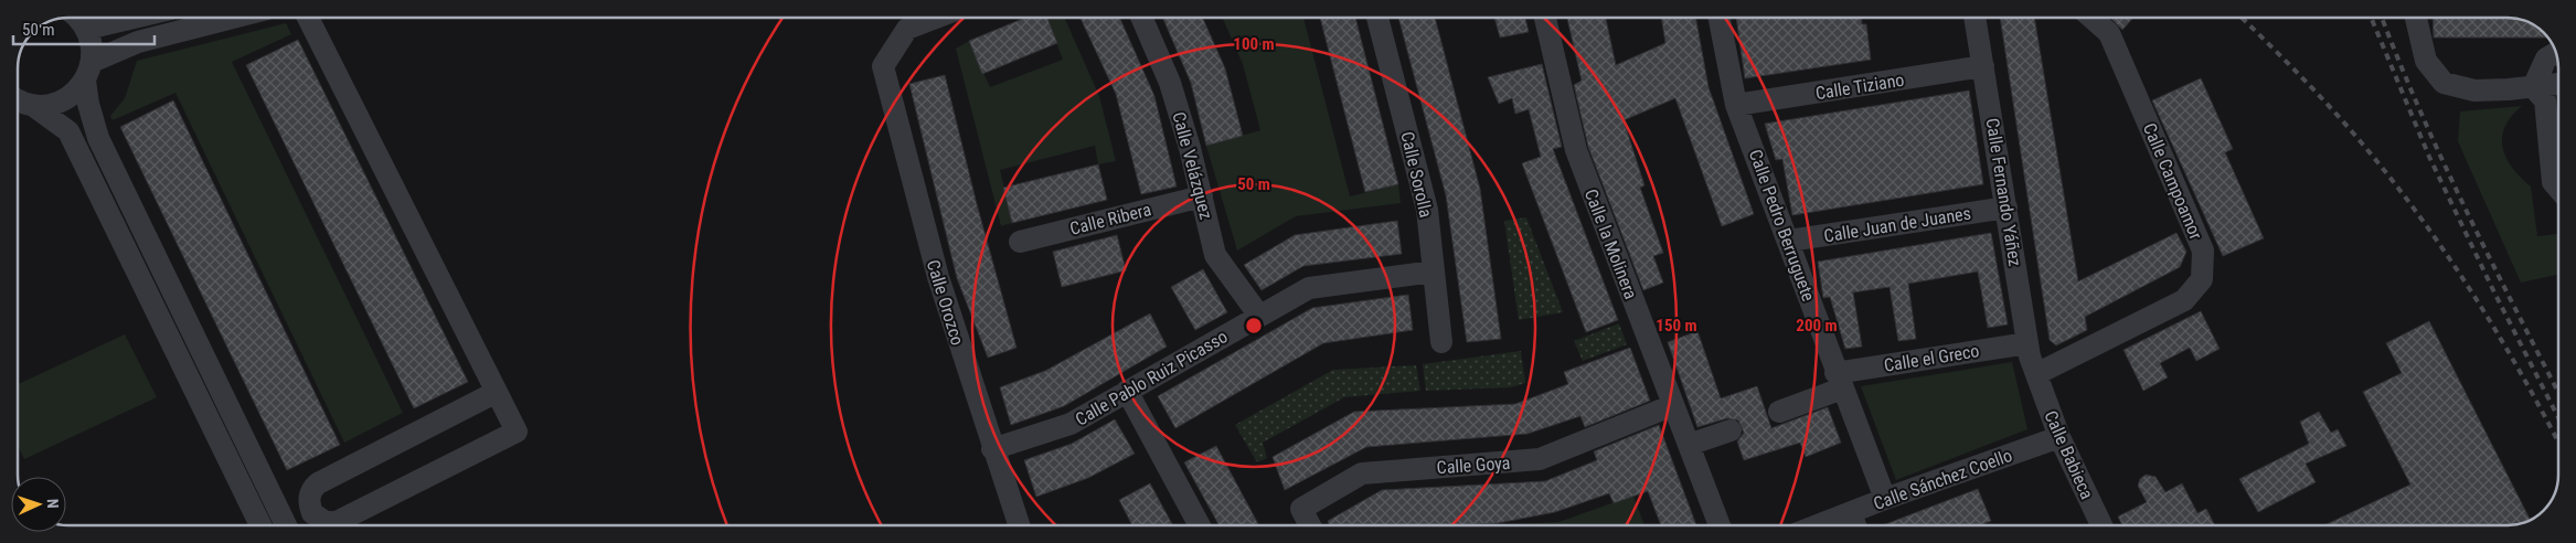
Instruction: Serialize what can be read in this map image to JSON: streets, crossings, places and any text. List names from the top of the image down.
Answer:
{
  "streets": {
    "street": [
      "Calle Tiziano",
      "Calle Velázquez",
      "Calle Sorolla",
      "Calle Campoamor",
      "Calle Fernando Yáñez",
      "Calle Ribera",
      "Calle Juan de Juanes",
      "Calle Pedro Berruguete",
      "Calle la Molinera",
      "Calle Orozco",
      "Calle el Greco",
      "Calle Pablo Ruiz Picasso",
      "Calle Babieca",
      "Calle Goya",
      "Calle Sánchez Coello"
    ]
  },
  "crossings": [
    ["Calle Tiziano", "Calle Fernando Yáñez"],
    ["Calle Tiziano", "Calle Pedro Berruguete"],
    ["Calle Velázquez", "Calle Ribera"],
    ["Calle Velázquez", "Calle Pablo Ruiz Picasso"],
    ["Calle Sorolla", "Calle Pablo Ruiz Picasso"],
    ["Calle Campoamor", "Calle Fernando Yáñez"],
    ["Calle Campoamor", "Calle Babieca"],
    ["Calle Fernando Yáñez", "Calle Juan de Juanes"],
    ["Calle Fernando Yáñez", "Calle el Greco"],
    ["Calle Fernando Yáñez", "Calle Babieca"],
    ["Calle Juan de Juanes", "Calle Pedro Berruguete"],
    ["Calle Pedro Berruguete", "Calle el Greco"],
    ["Calle Pedro Berruguete", "Calle Sánchez Coello"],
    ["Calle la Molinera", "Calle Goya"],
    ["Calle Orozco", "Calle Pablo Ruiz Picasso"],
    ["Calle Babieca", "Calle Sánchez Coello"]
  ],
  "scale_bar": "50 m",
  "north": "right",
  "rings": [
    "100 m",
    "50 m",
    "150 m",
    "200 m"
  ]
}
